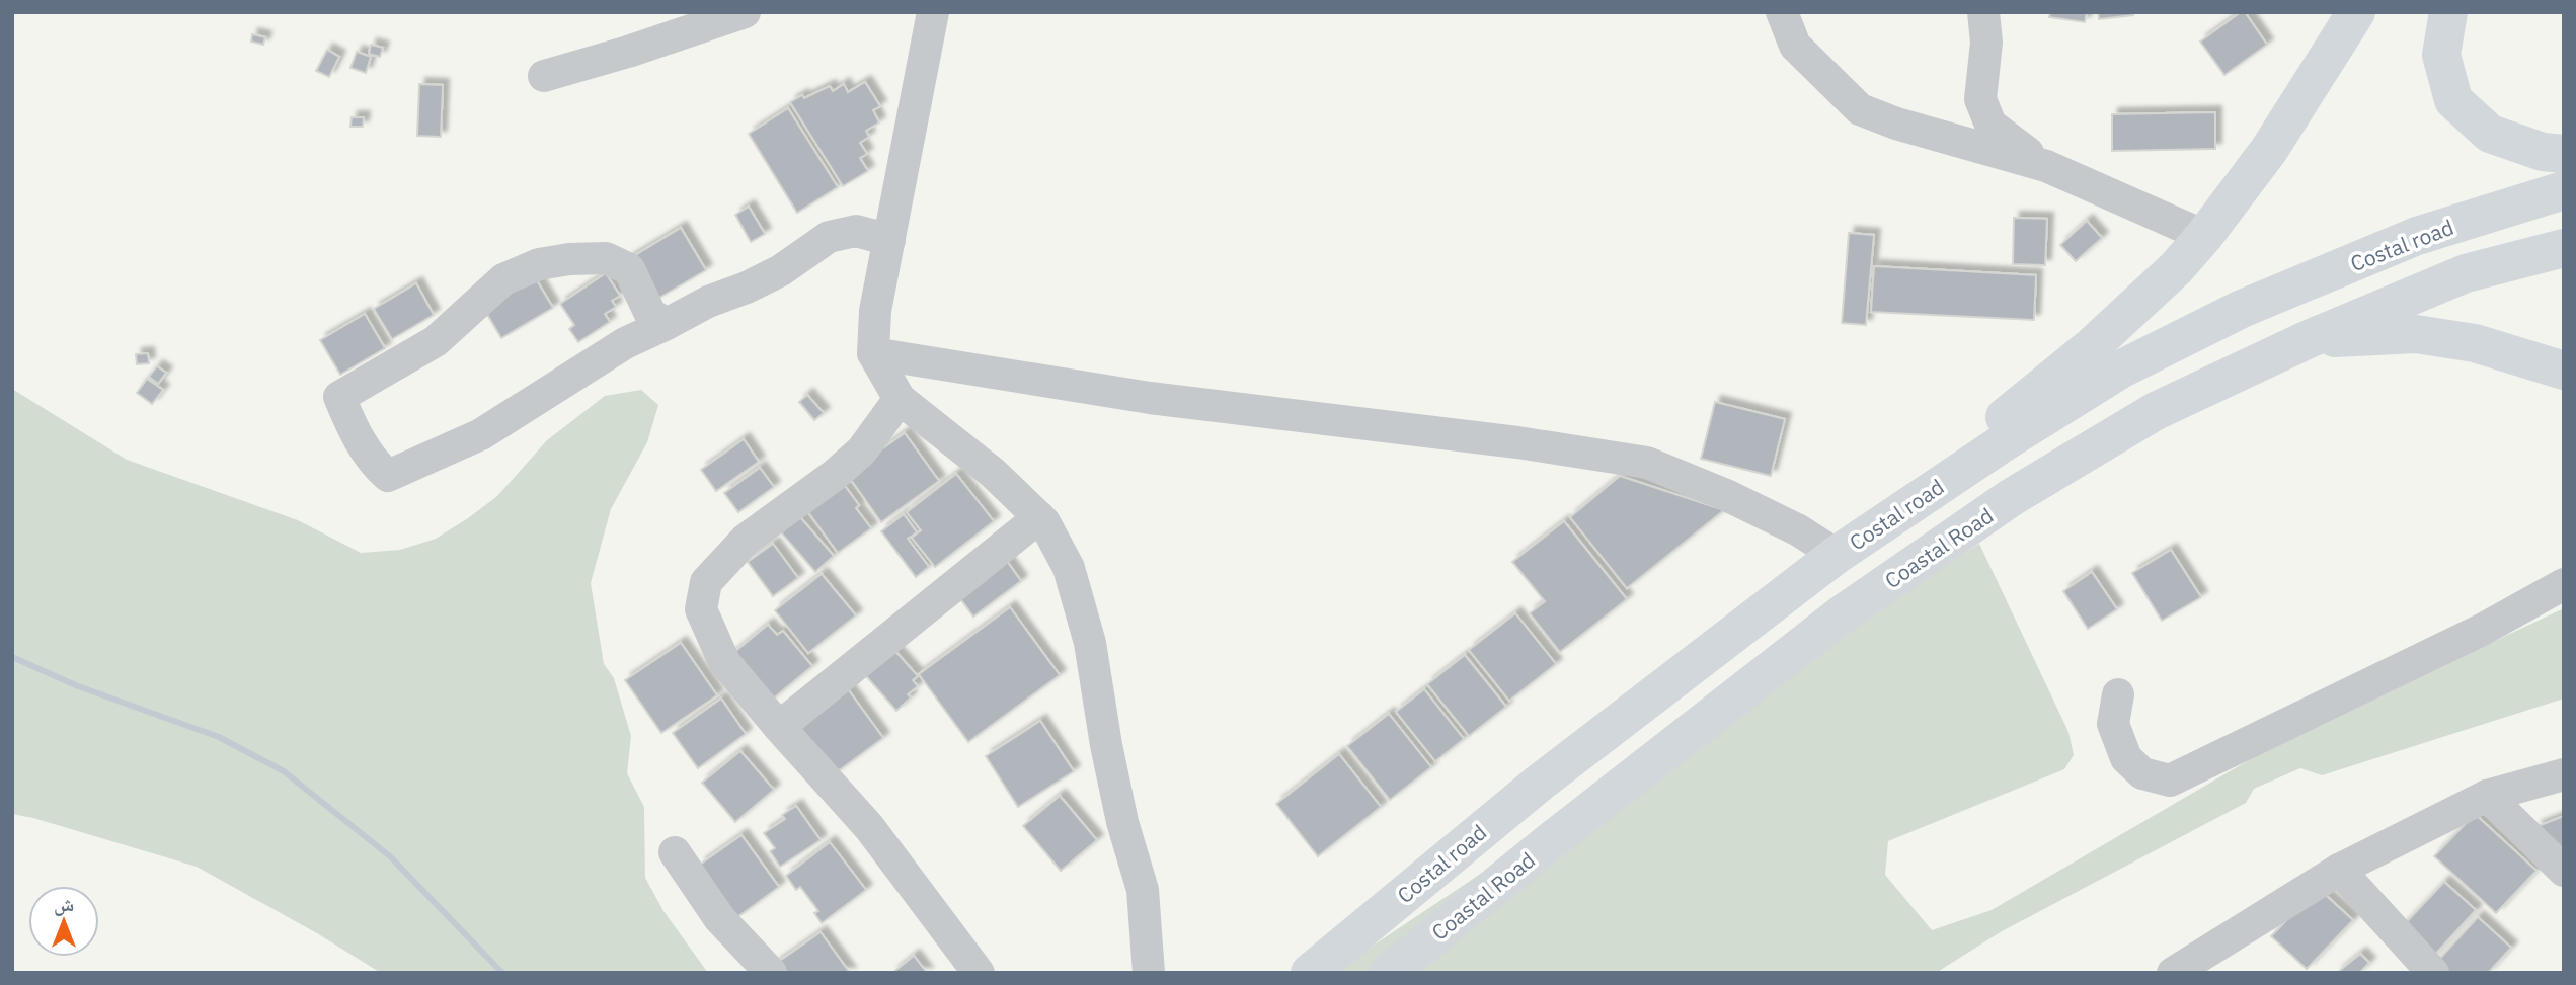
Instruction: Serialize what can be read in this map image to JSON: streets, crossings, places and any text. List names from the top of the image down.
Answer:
{
  "streets": {
    "highway": ["Costal road", "Coastal Road"]
  },
  "north": "top"
}
